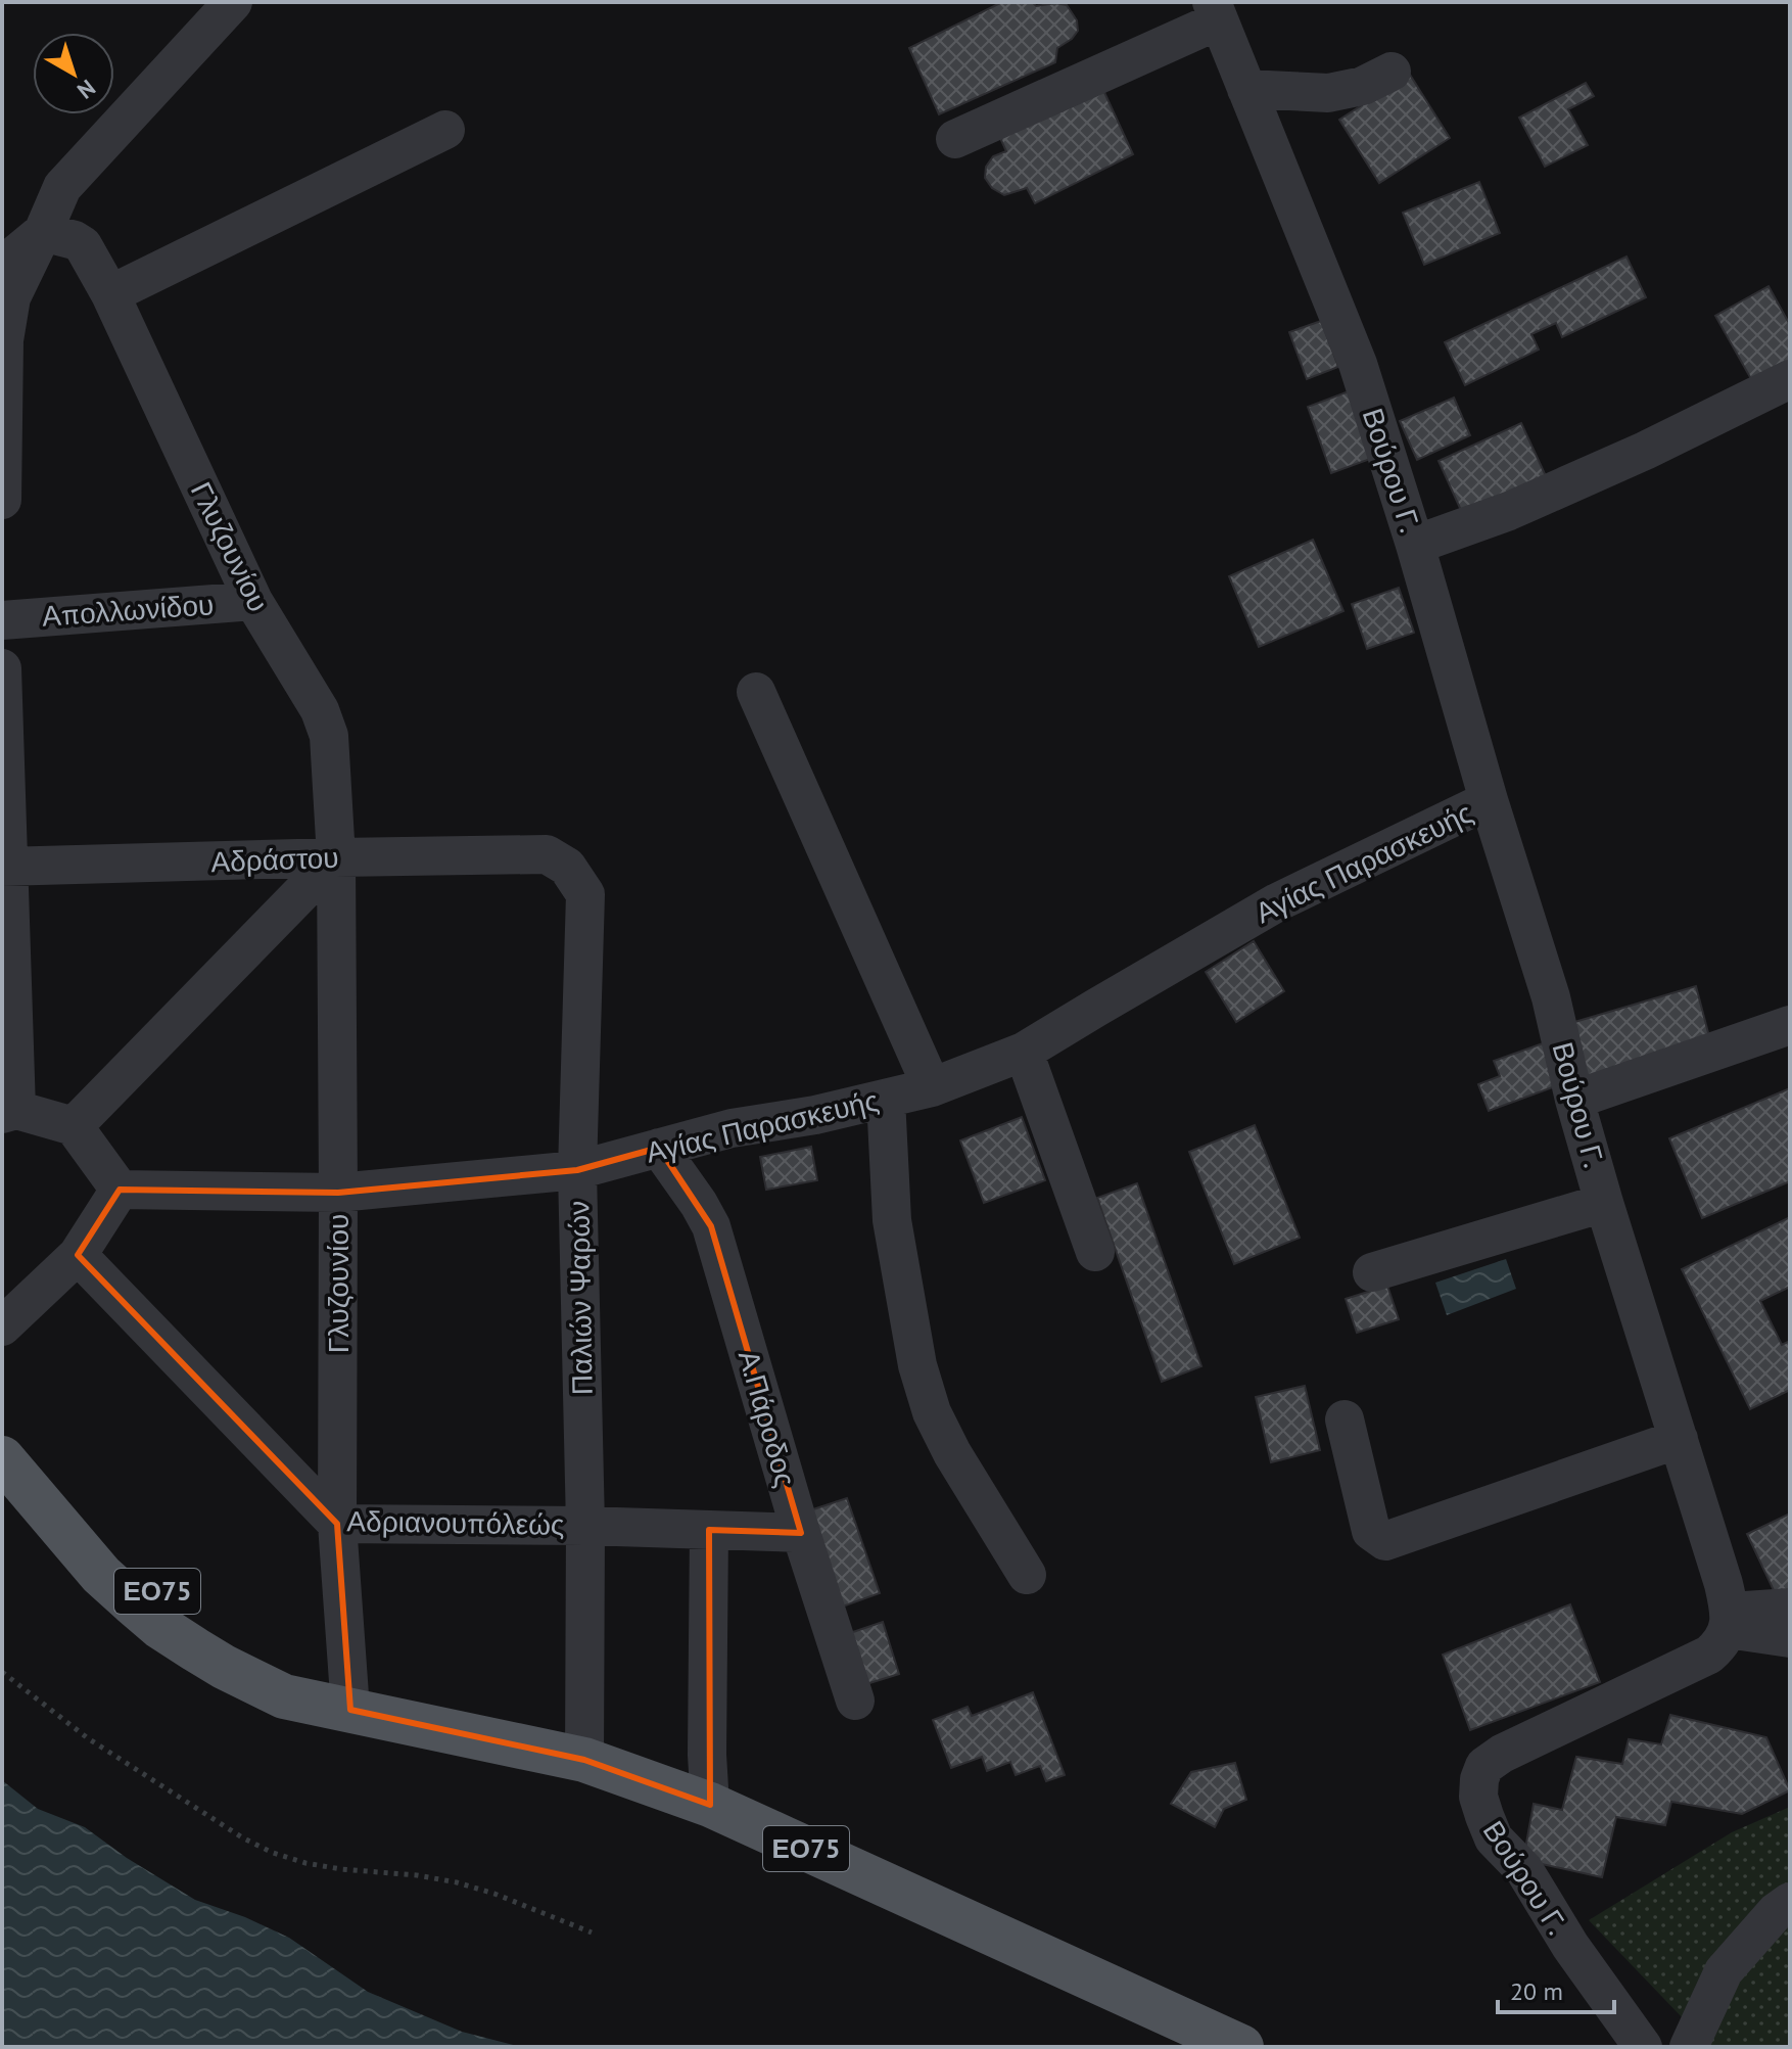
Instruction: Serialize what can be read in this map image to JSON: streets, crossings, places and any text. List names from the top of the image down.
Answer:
{
  "streets": {
    "main road": ["ΕΟ75"],
    "street": [
      "Βούρου Γ.",
      "Γλυζουνίου",
      "Απολλωνίδου",
      "Αδράστου",
      "Αγίας Παρασκευής",
      "Παλιών Ψαρών",
      "Α.Πάροδος",
      "Αδριανουπόλεώς"
    ]
  },
  "crossings": [
    ["Βούρου Γ.", "Αγίας Παρασκευής"],
    ["Γλυζουνίου", "Απολλωνίδου"],
    ["Γλυζουνίου", "Αδράστου"],
    ["Γλυζουνίου", "Αγίας Παρασκευής"],
    ["Γλυζουνίου", "Αδριανουπόλεώς"],
    ["Γλυζουνίου", "ΕΟ75"],
    ["Αδράστου", "Παλιών Ψαρών"],
    ["Αγίας Παρασκευής", "Παλιών Ψαρών"],
    ["Αγίας Παρασκευής", "Α.Πάροδος"],
    ["Παλιών Ψαρών", "Αδριανουπόλεώς"],
    ["Παλιών Ψαρών", "ΕΟ75"],
    ["Α.Πάροδος", "Αδριανουπόλεώς"]
  ],
  "scale_bar": "20 m",
  "north": "bottom right"
}
